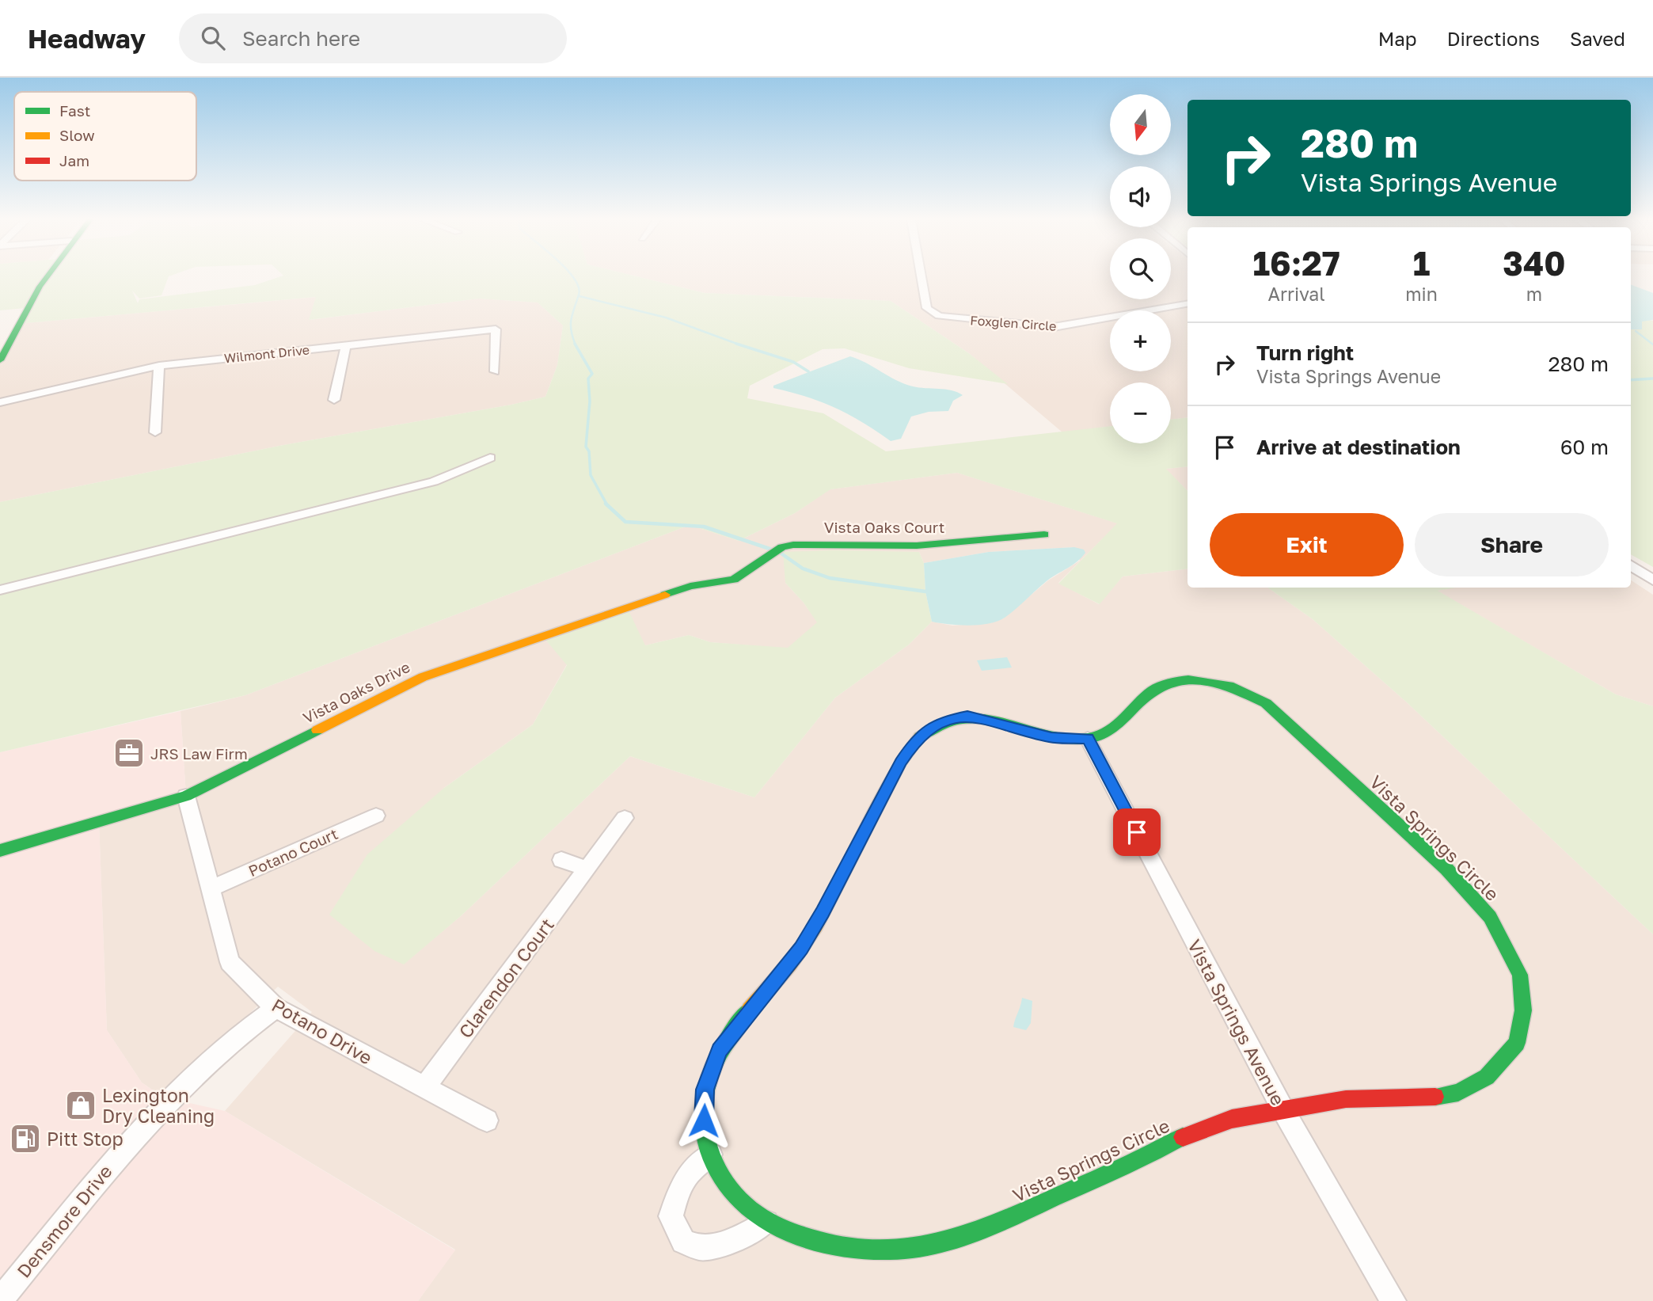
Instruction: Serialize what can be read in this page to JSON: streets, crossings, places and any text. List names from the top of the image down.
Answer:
{
  "streets": {
    "street": [
      "Foxglen Circle",
      "Wilmont Drive",
      "Vista Oaks Court",
      "Vista Oaks Drive",
      "Vista Springs Circle",
      "Potano Court",
      "Clarendon Court",
      "Vista Springs Avenue",
      "Potano Drive",
      "Densmore Drive"
    ]
  },
  "crossings": [
    ["Vista Oaks Court", "Vista Oaks Drive"],
    ["Vista Oaks Drive", "Potano Drive"],
    ["Vista Springs Circle", "Vista Springs Avenue"],
    ["Potano Court", "Potano Drive"],
    ["Clarendon Court", "Potano Drive"],
    ["Potano Drive", "Densmore Drive"]
  ],
  "places": {
    "office": ["JRS Law Firm"],
    "shop": ["Lexington Dry Cleaning"],
    "fuel station": ["Pitt Stop"]
  },
  "legend": ["Fast", "Slow", "Jam"],
  "north": "bottom",
  "page": {
    "header": "Headway",
    "search": "Search here",
    "nav": ["Map", "Directions", "Saved"],
    "map_buttons": ["+", "−"],
    "turn": ["280 m", "Vista Springs Avenue"],
    "eta": [
      "16:27",
      "Arrival",
      "1",
      "min",
      "340",
      "m"
    ],
    "list": [
      {
        "name": "Turn right",
        "note": "Vista Springs Avenue",
        "value": "280 m"
      },
      {
        "name": "Arrive at destination",
        "value": "60 m"
      }
    ],
    "buttons": ["Exit", "Share"]
  }
}
